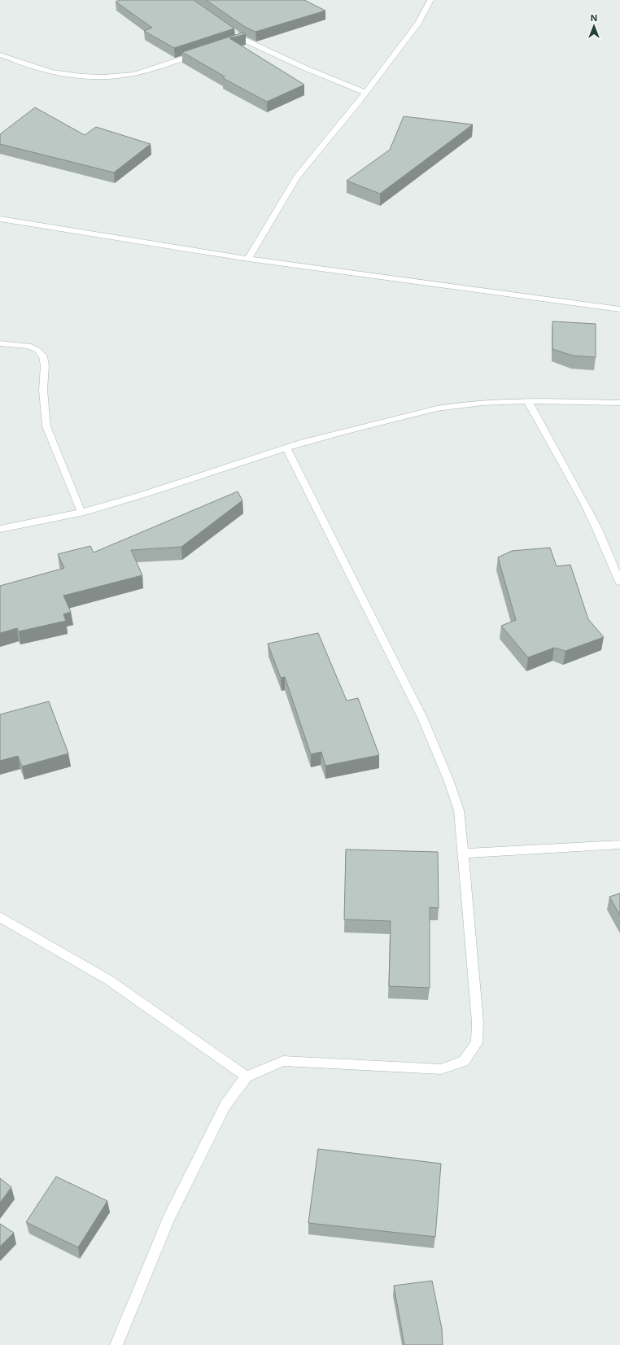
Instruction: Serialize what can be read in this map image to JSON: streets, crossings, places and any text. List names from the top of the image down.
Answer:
{
  "north": "top"
}
